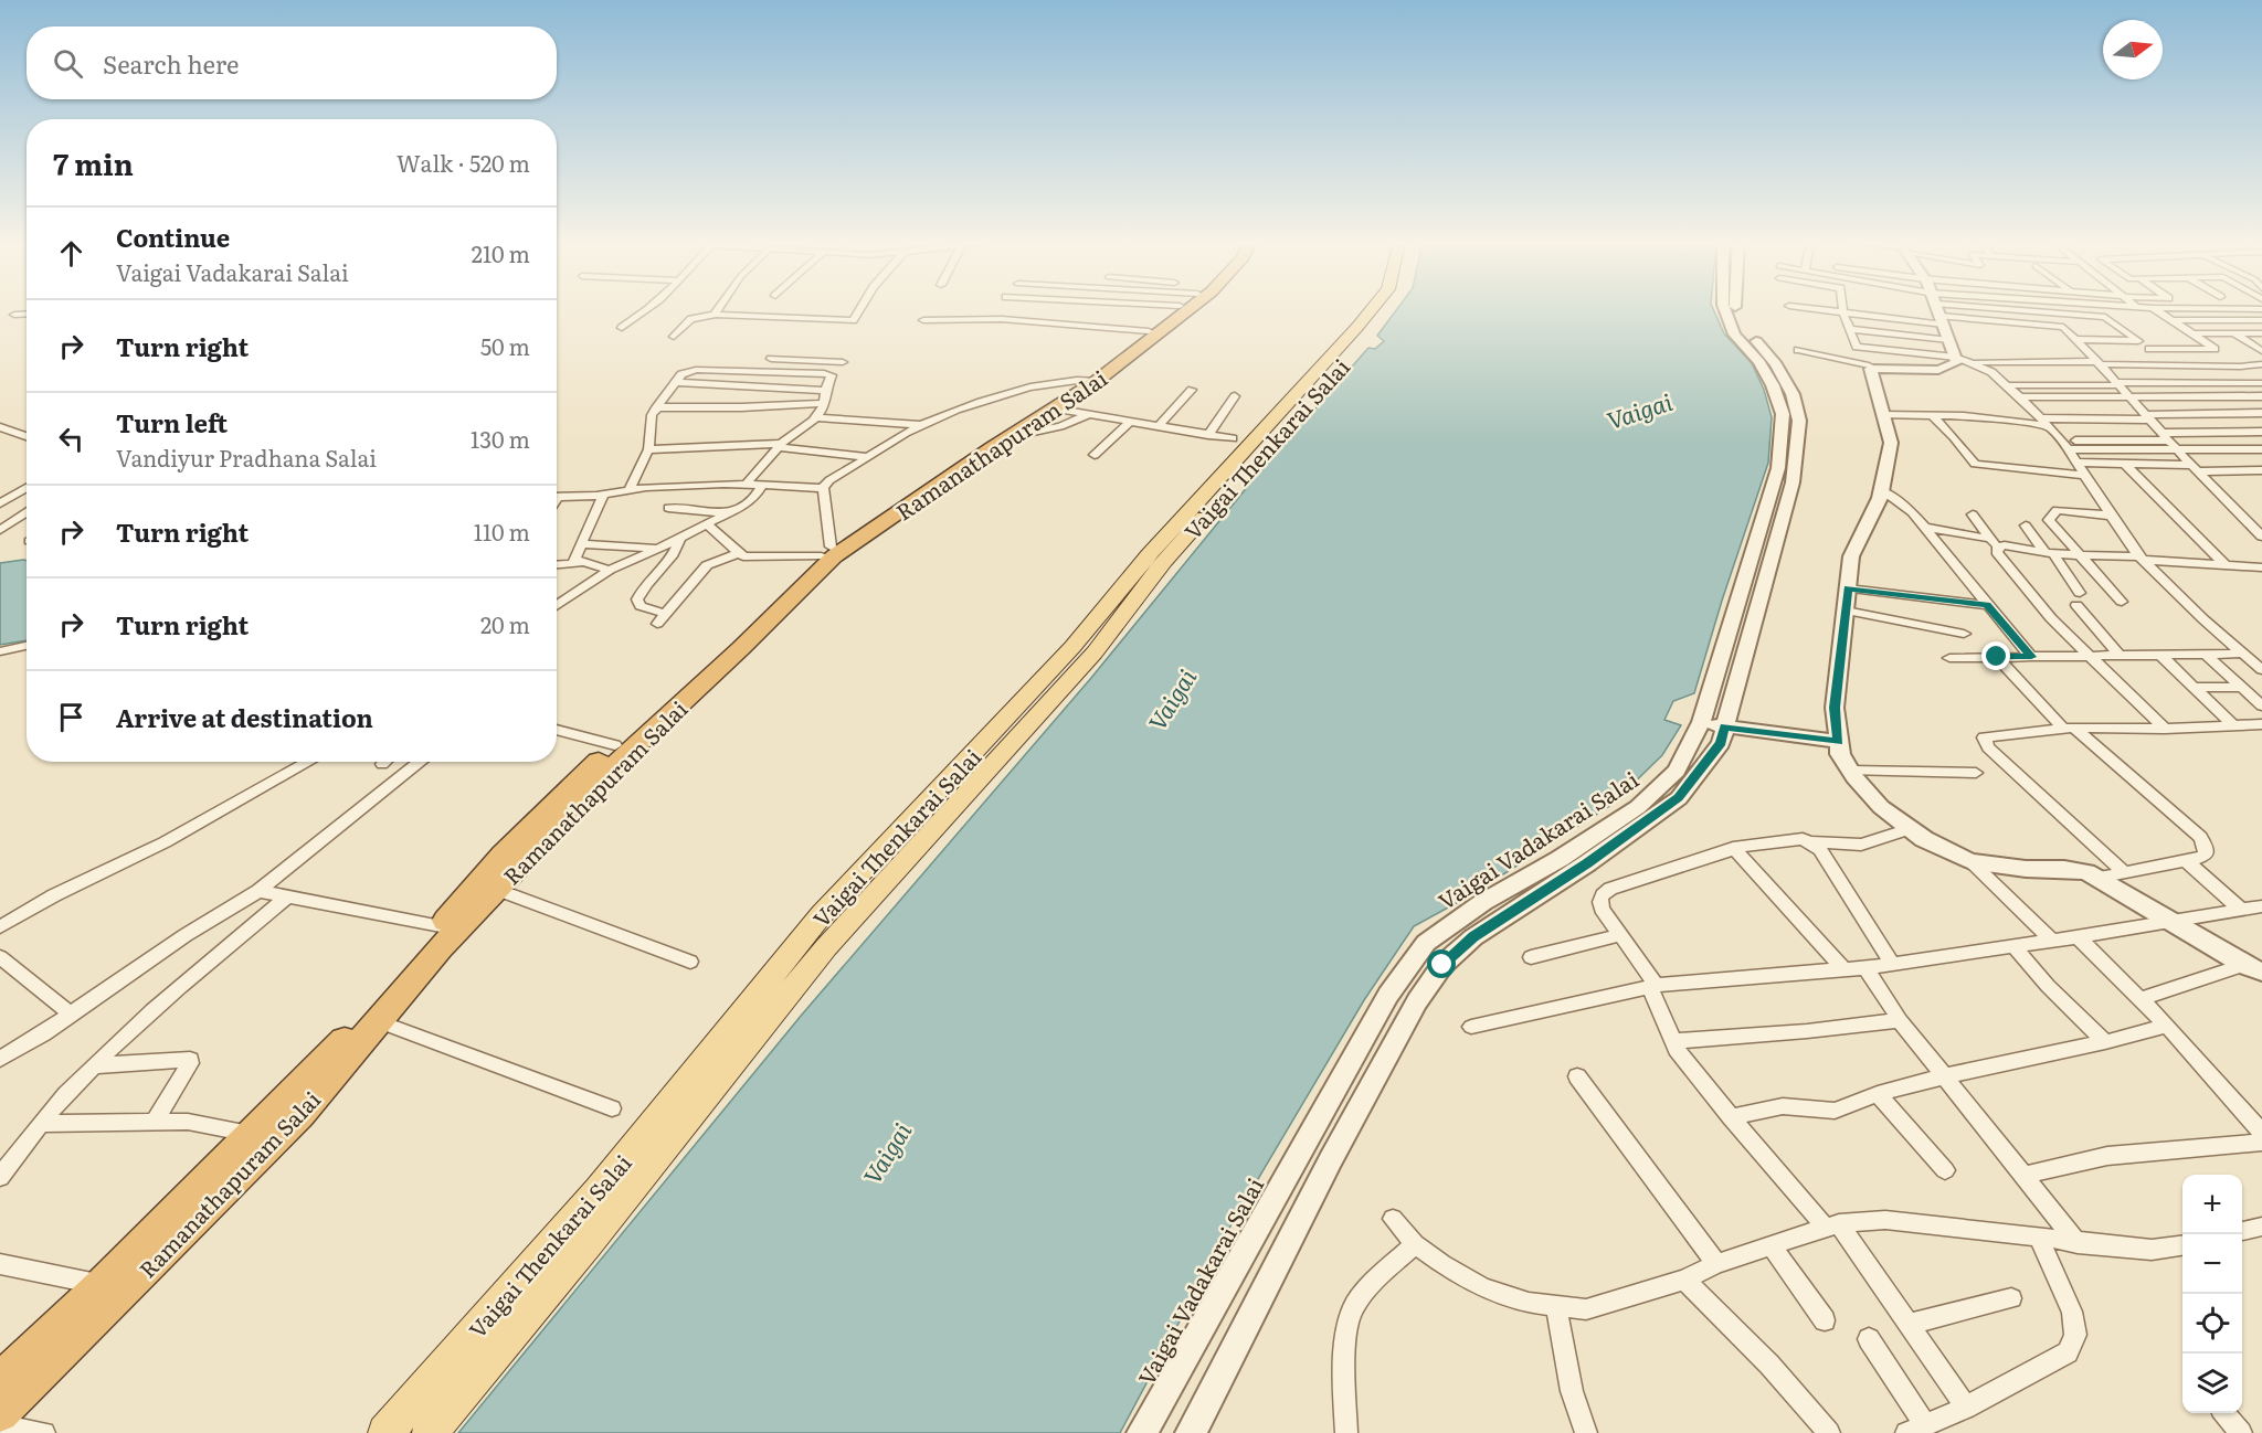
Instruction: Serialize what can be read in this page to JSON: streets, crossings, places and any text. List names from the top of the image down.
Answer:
{
  "streets": {
    "highway": ["Ramanathapuram Salai"],
    "main road": ["Vaigai Thenkarai Salai"],
    "street": ["Vaigai Vadakarai Salai"]
  },
  "water": ["Vaigai"],
  "north": "right",
  "page": {
    "search": "Search here",
    "heading": ["7 min", "Walk · 520 m"],
    "list": [
      ["Continue", "Vaigai Vadakarai Salai", "210 m"],
      ["Turn right", "50 m"],
      ["Turn left", "Vandiyur Pradhana Salai", "130 m"],
      ["Turn right", "110 m"],
      ["Turn right", "20 m"],
      "Arrive at destination"
    ],
    "map_buttons": ["+", "−"]
  }
}
